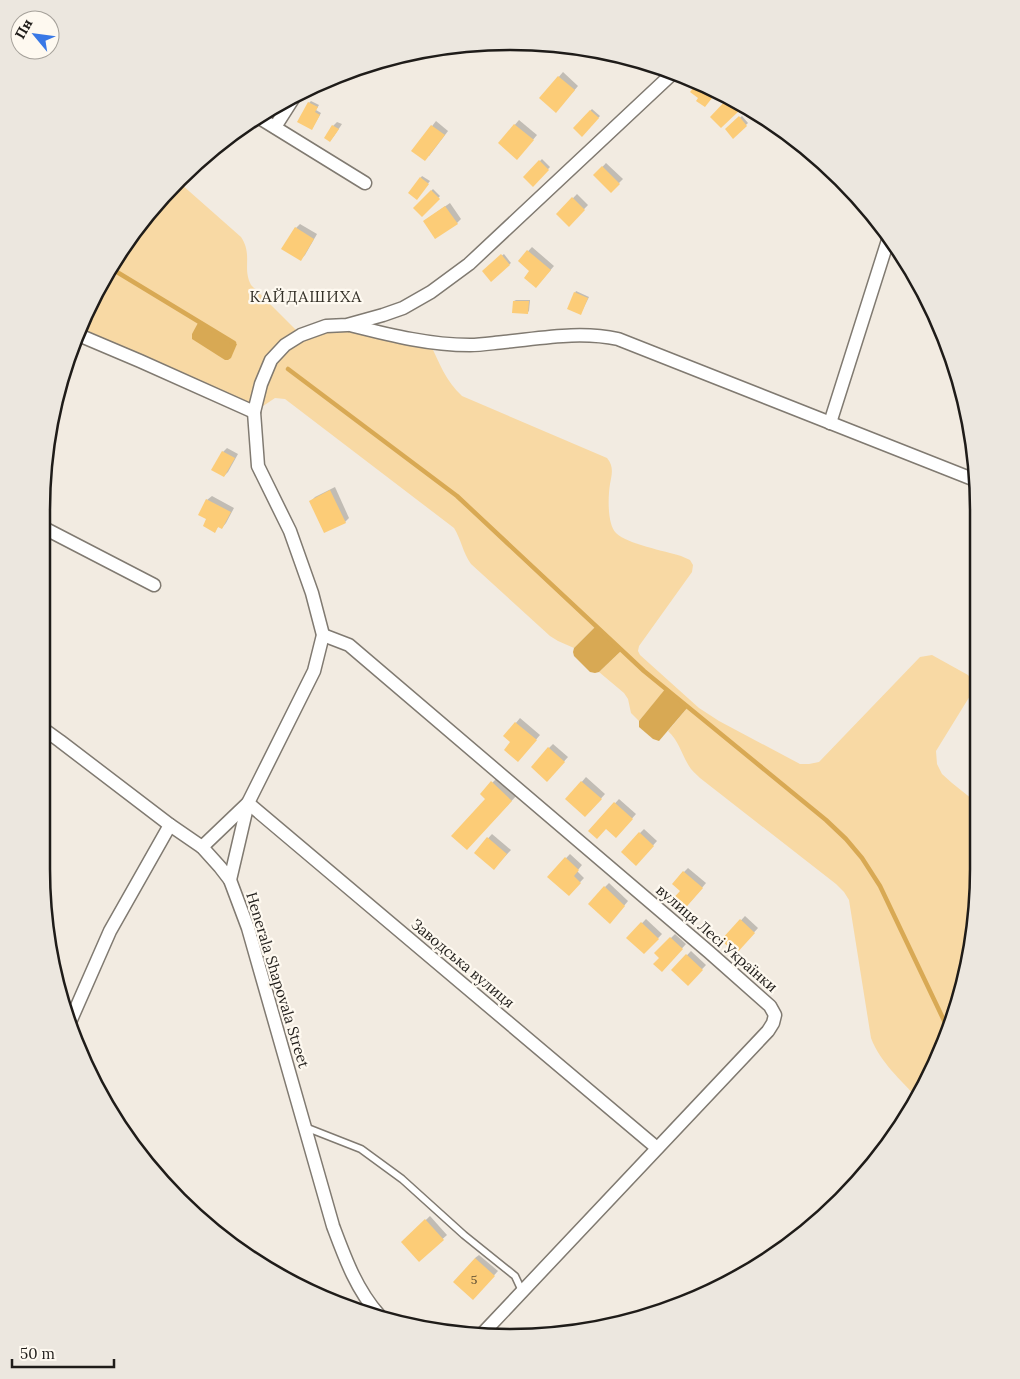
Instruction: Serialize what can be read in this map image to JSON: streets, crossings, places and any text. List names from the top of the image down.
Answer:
{
  "streets": {
    "street": ["вулиця Лесі Українки", "Заводська вулиця", "Henerala Shapovala Street"]
  },
  "crossings": [
    ["вулиця Лесі Українки", "Заводська вулиця"]
  ],
  "districts": ["КАЙДАШИХА"],
  "house_numbers": ["5"],
  "scale_bar": "50 m",
  "north": "top left"
}
